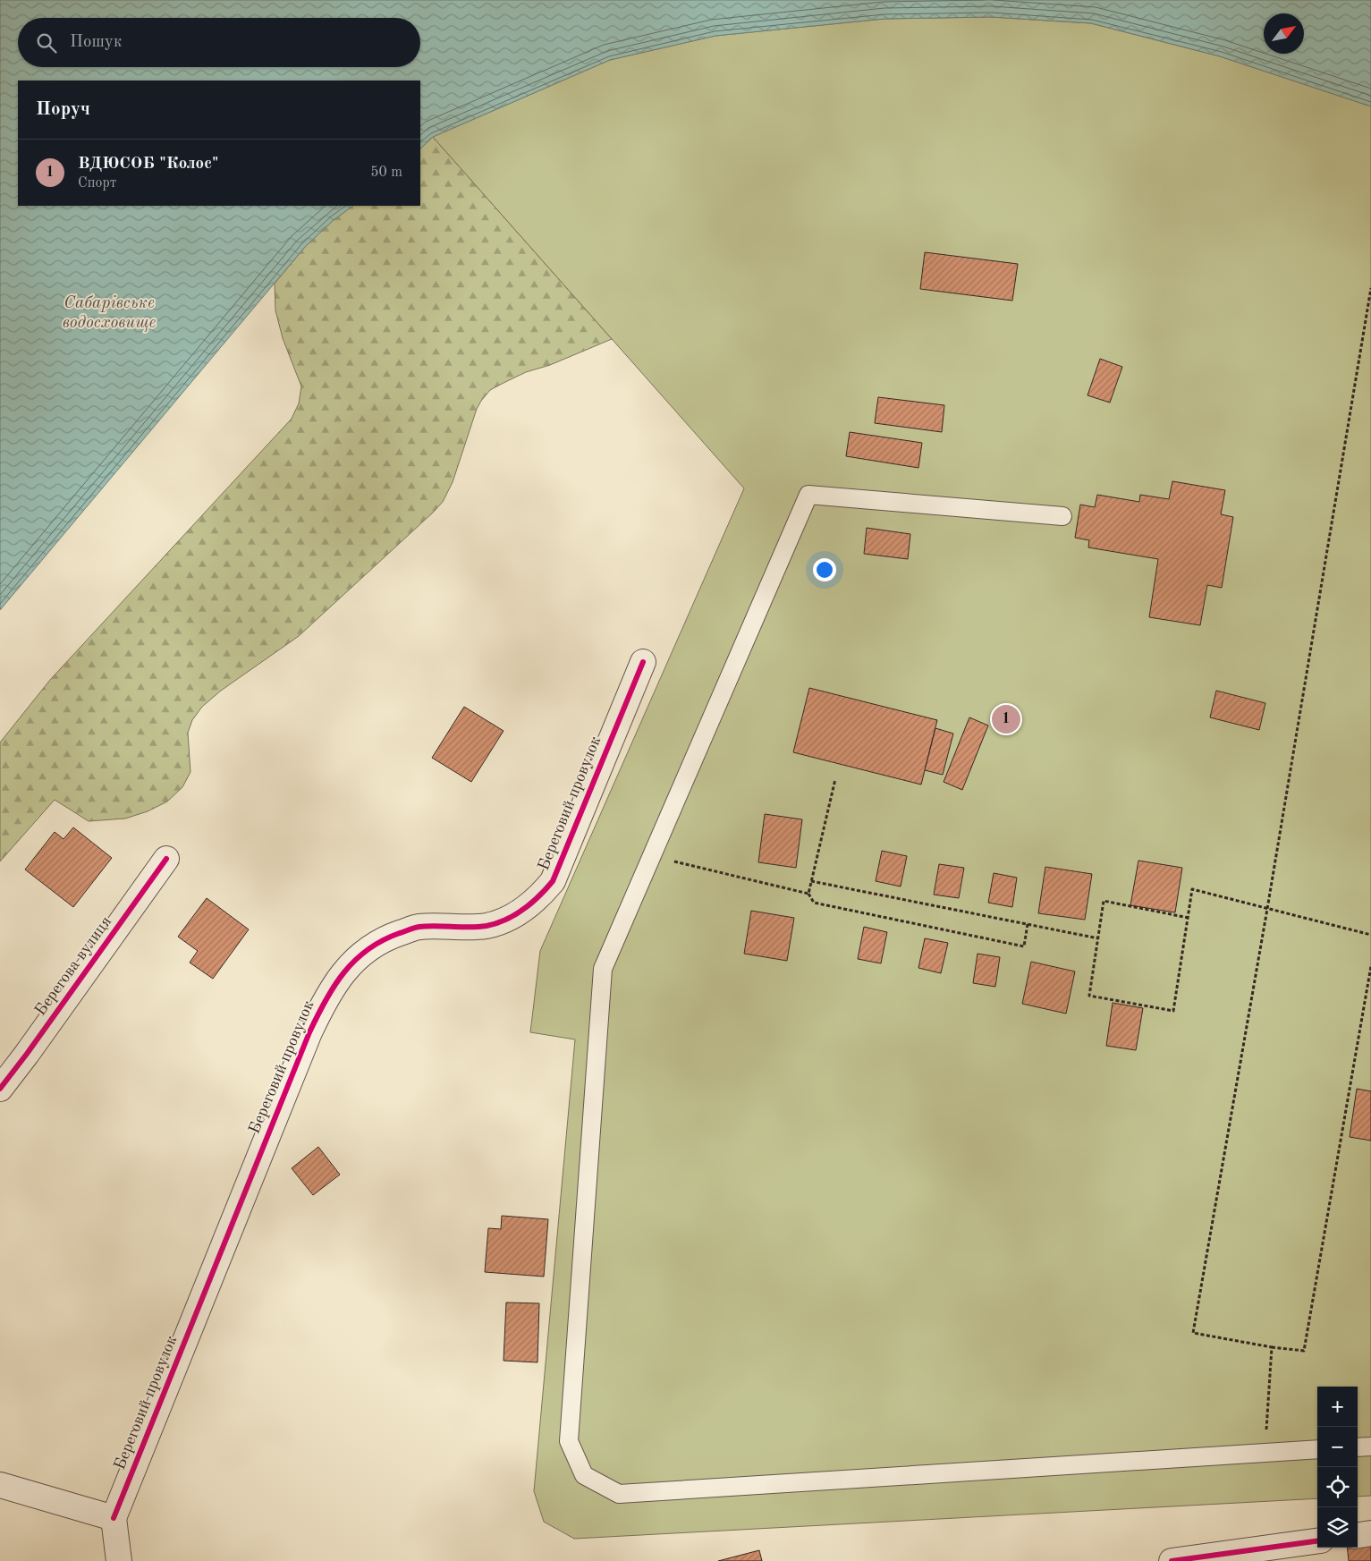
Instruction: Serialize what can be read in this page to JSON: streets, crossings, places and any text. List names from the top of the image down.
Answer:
{
  "streets": {
    "street": ["Береговий провулок", "Берегова вулиця"]
  },
  "water": ["Сабарівське водосховище"],
  "north": "top right",
  "page": {
    "search": "Пошук",
    "heading": "Поруч",
    "list": [
      {
        "mark": "1",
        "name": "ВДЮСОБ \"Колос\"",
        "note": "Спорт",
        "value": "50 m"
      }
    ],
    "pins": "1",
    "map_buttons": ["+", "−"]
  }
}
